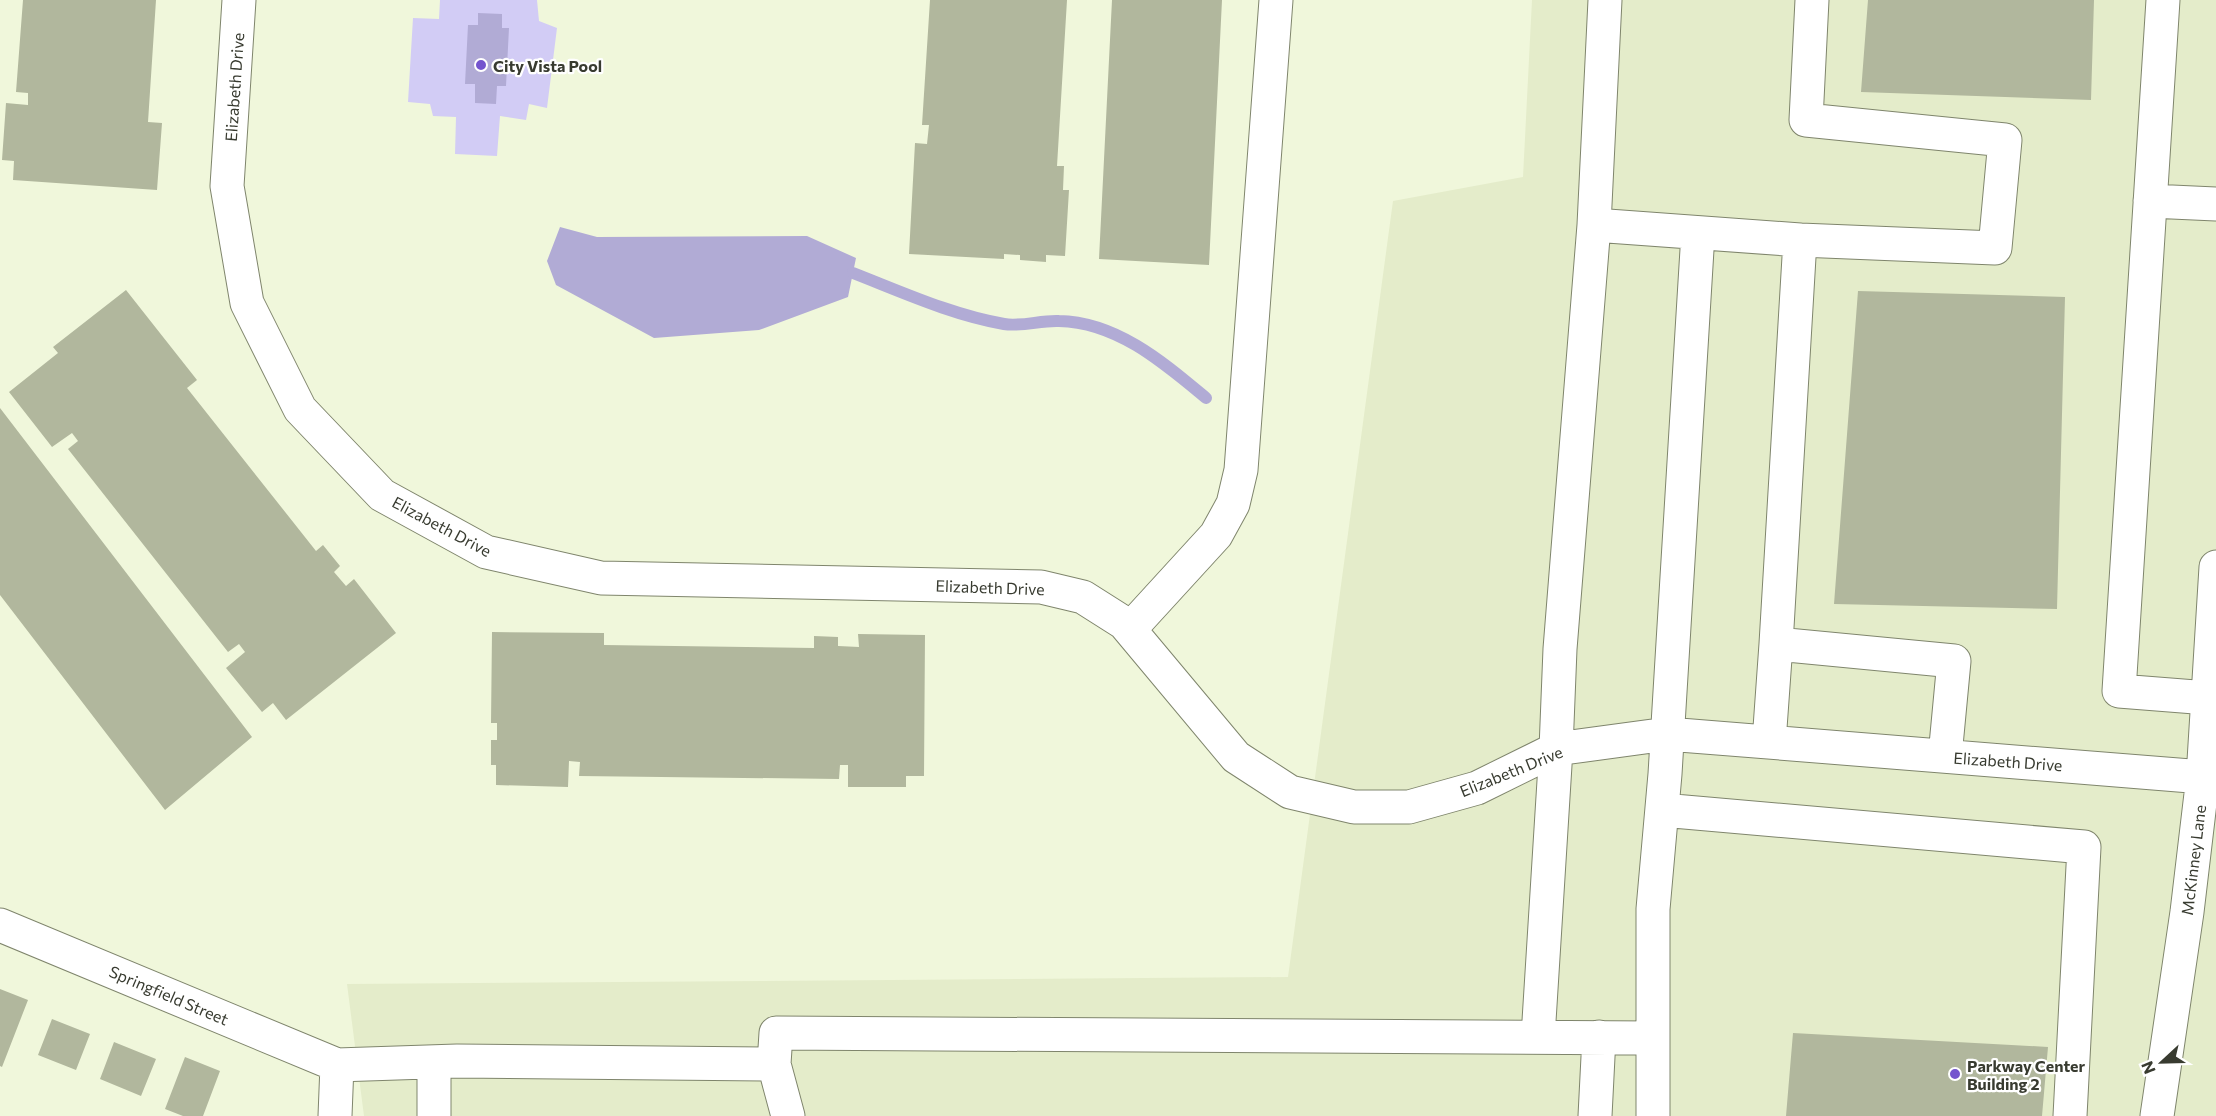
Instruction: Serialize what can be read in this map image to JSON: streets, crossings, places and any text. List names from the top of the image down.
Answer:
{
  "streets": {
    "street": ["Elizabeth Drive", "McKinney Lane", "Springfield Street"]
  },
  "crossings": [
    ["Elizabeth Drive", "McKinney Lane"]
  ],
  "places": ["City Vista Pool", "Parkway Center Building 2"],
  "north": "left"
}
